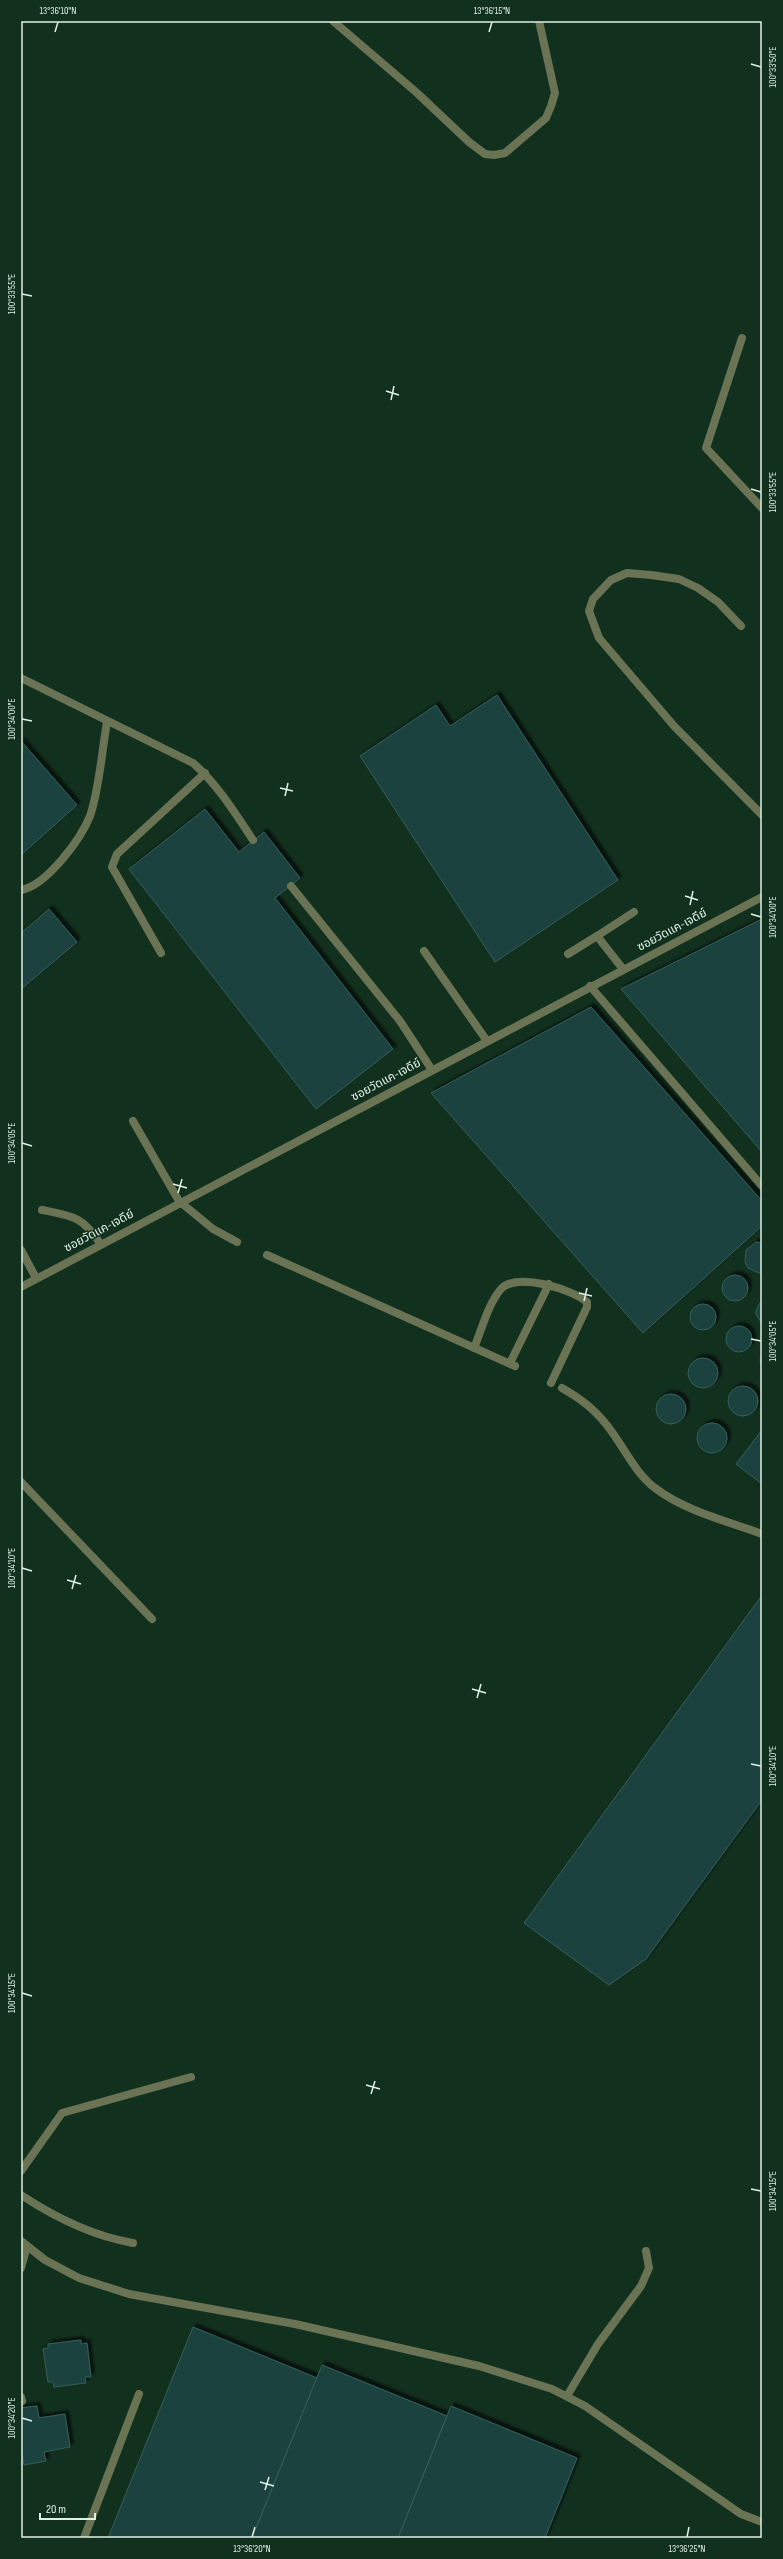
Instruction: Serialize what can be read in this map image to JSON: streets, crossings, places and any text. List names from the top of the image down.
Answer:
{
  "streets": {
    "street": ["ซอยวัดแค-เจดีย์"]
  },
  "scale_bar": "20 m",
  "coordinates": [
    "13°36'10\"N",
    "13°36'15\"N",
    "100°33'50\"E",
    "100°33'55\"E",
    "100°34'00\"E",
    "100°34'05\"E",
    "100°34'10\"E",
    "100°34'15\"E",
    "100°34'20\"E",
    "13°36'20\"N",
    "13°36'25\"N"
  ]
}
